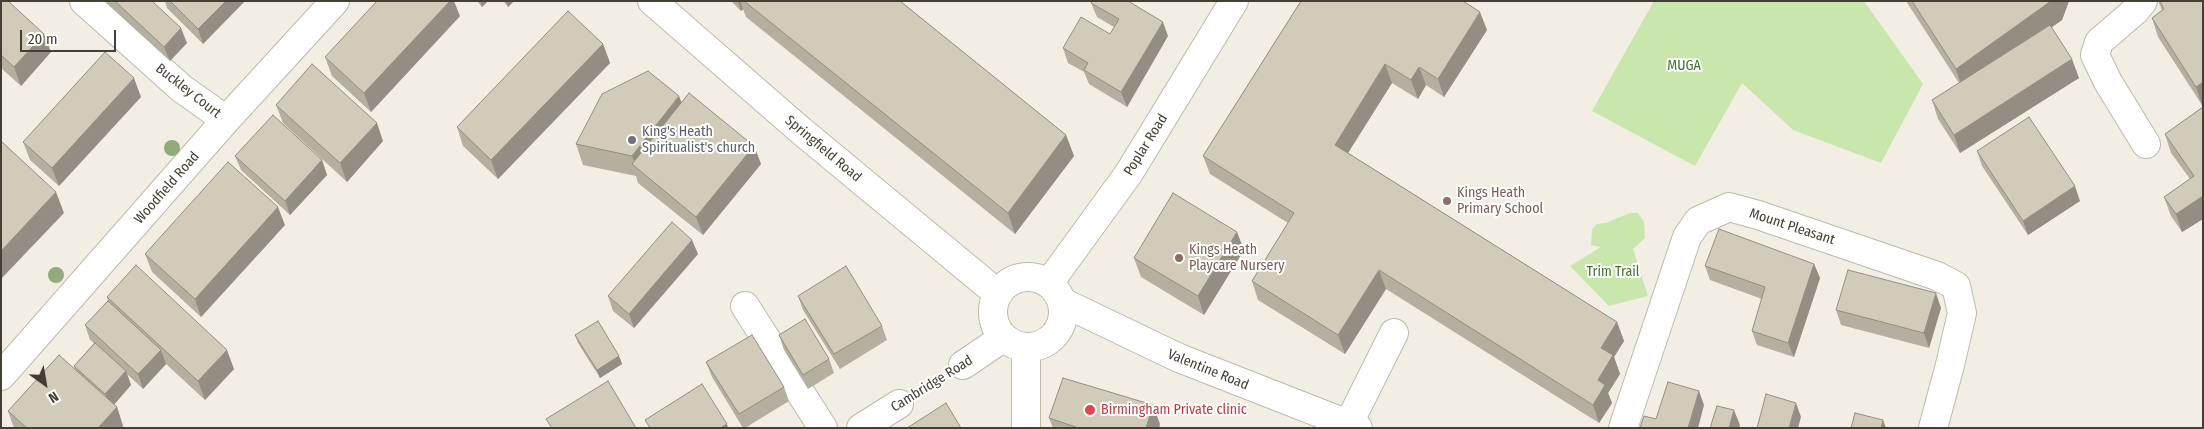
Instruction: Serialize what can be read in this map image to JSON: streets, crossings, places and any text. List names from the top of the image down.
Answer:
{
  "streets": {
    "street": [
      "Buckley Court",
      "Poplar Road",
      "Springfield Road",
      "Woodfield Road",
      "Mount Pleasant",
      "Valentine Road",
      "Cambridge Road"
    ]
  },
  "crossings": [
    ["Buckley Court", "Woodfield Road"],
    ["Poplar Road", "Springfield Road"],
    ["Poplar Road", "Valentine Road"],
    ["Poplar Road", "Cambridge Road"],
    ["Springfield Road", "Valentine Road"],
    ["Springfield Road", "Cambridge Road"],
    ["Valentine Road", "Cambridge Road"]
  ],
  "parks": ["MUGA", "Trim Trail"],
  "places": [
    "King's Heath Spiritualist's church",
    "Kings Heath Primary School",
    "Kings Heath Playcare Nursery",
    "Birmingham Private clinic"
  ],
  "scale_bar": "20 m",
  "north": "bottom right"
}
